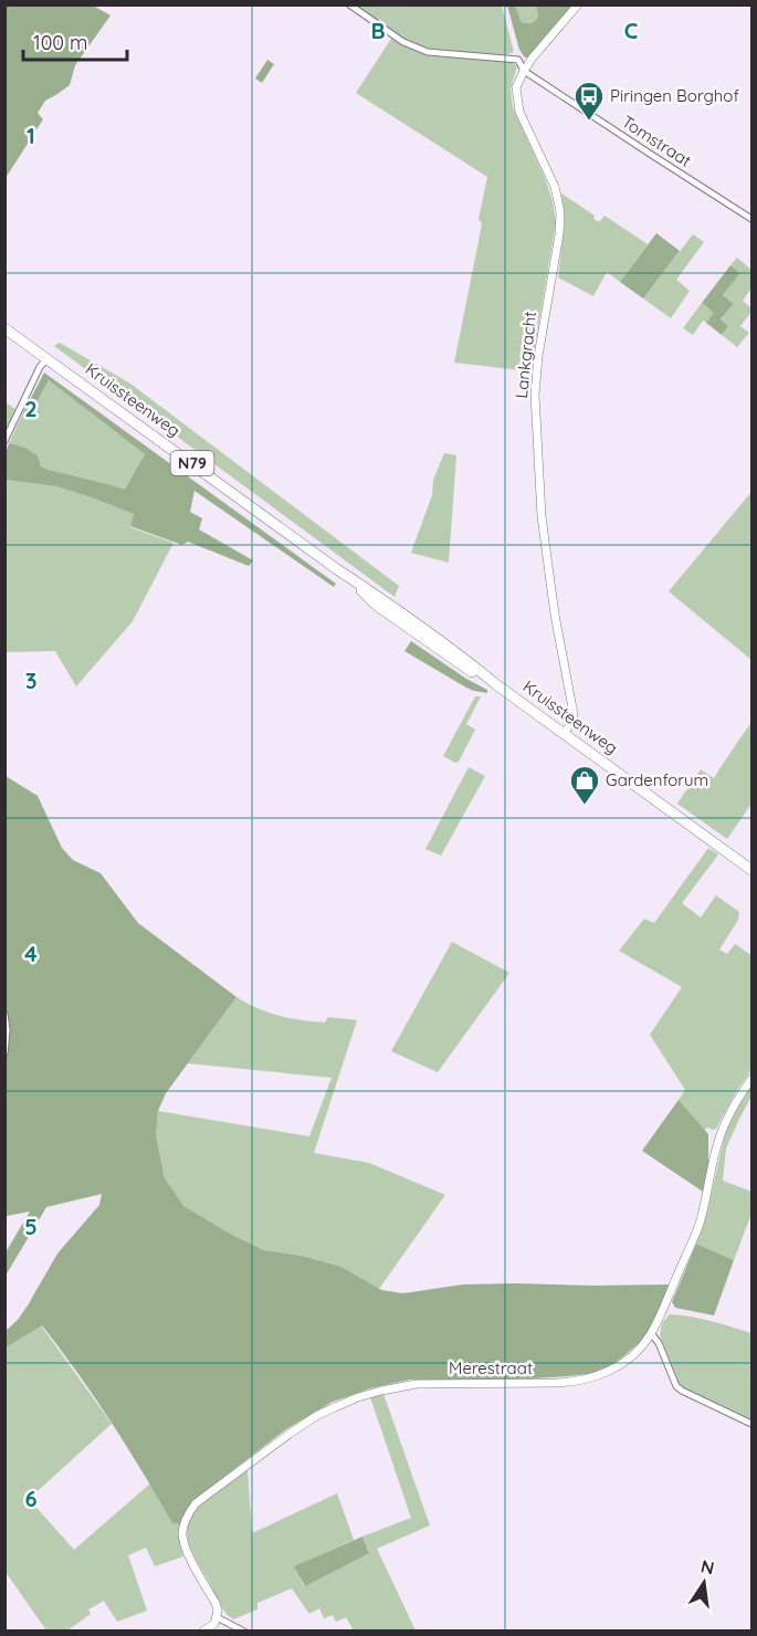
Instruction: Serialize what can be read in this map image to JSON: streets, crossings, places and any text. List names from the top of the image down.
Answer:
{
  "streets": {
    "main road": ["Kruissteenweg", "N79"],
    "street": ["Tomstraat", "Lankgracht", "Merestraat"]
  },
  "crossings": [
    ["Tomstraat", "Lankgracht"],
    ["Lankgracht", "Kruissteenweg"]
  ],
  "places": {
    "bus stop": ["Piringen Borghof"],
    "shop": ["Gardenforum"]
  },
  "scale_bar": "100 m",
  "north": "top",
  "grid": {
    "columns": ["B", "C"],
    "rows": [
      "1",
      "2",
      "3",
      "4",
      "5",
      "6"
    ]
  }
}
